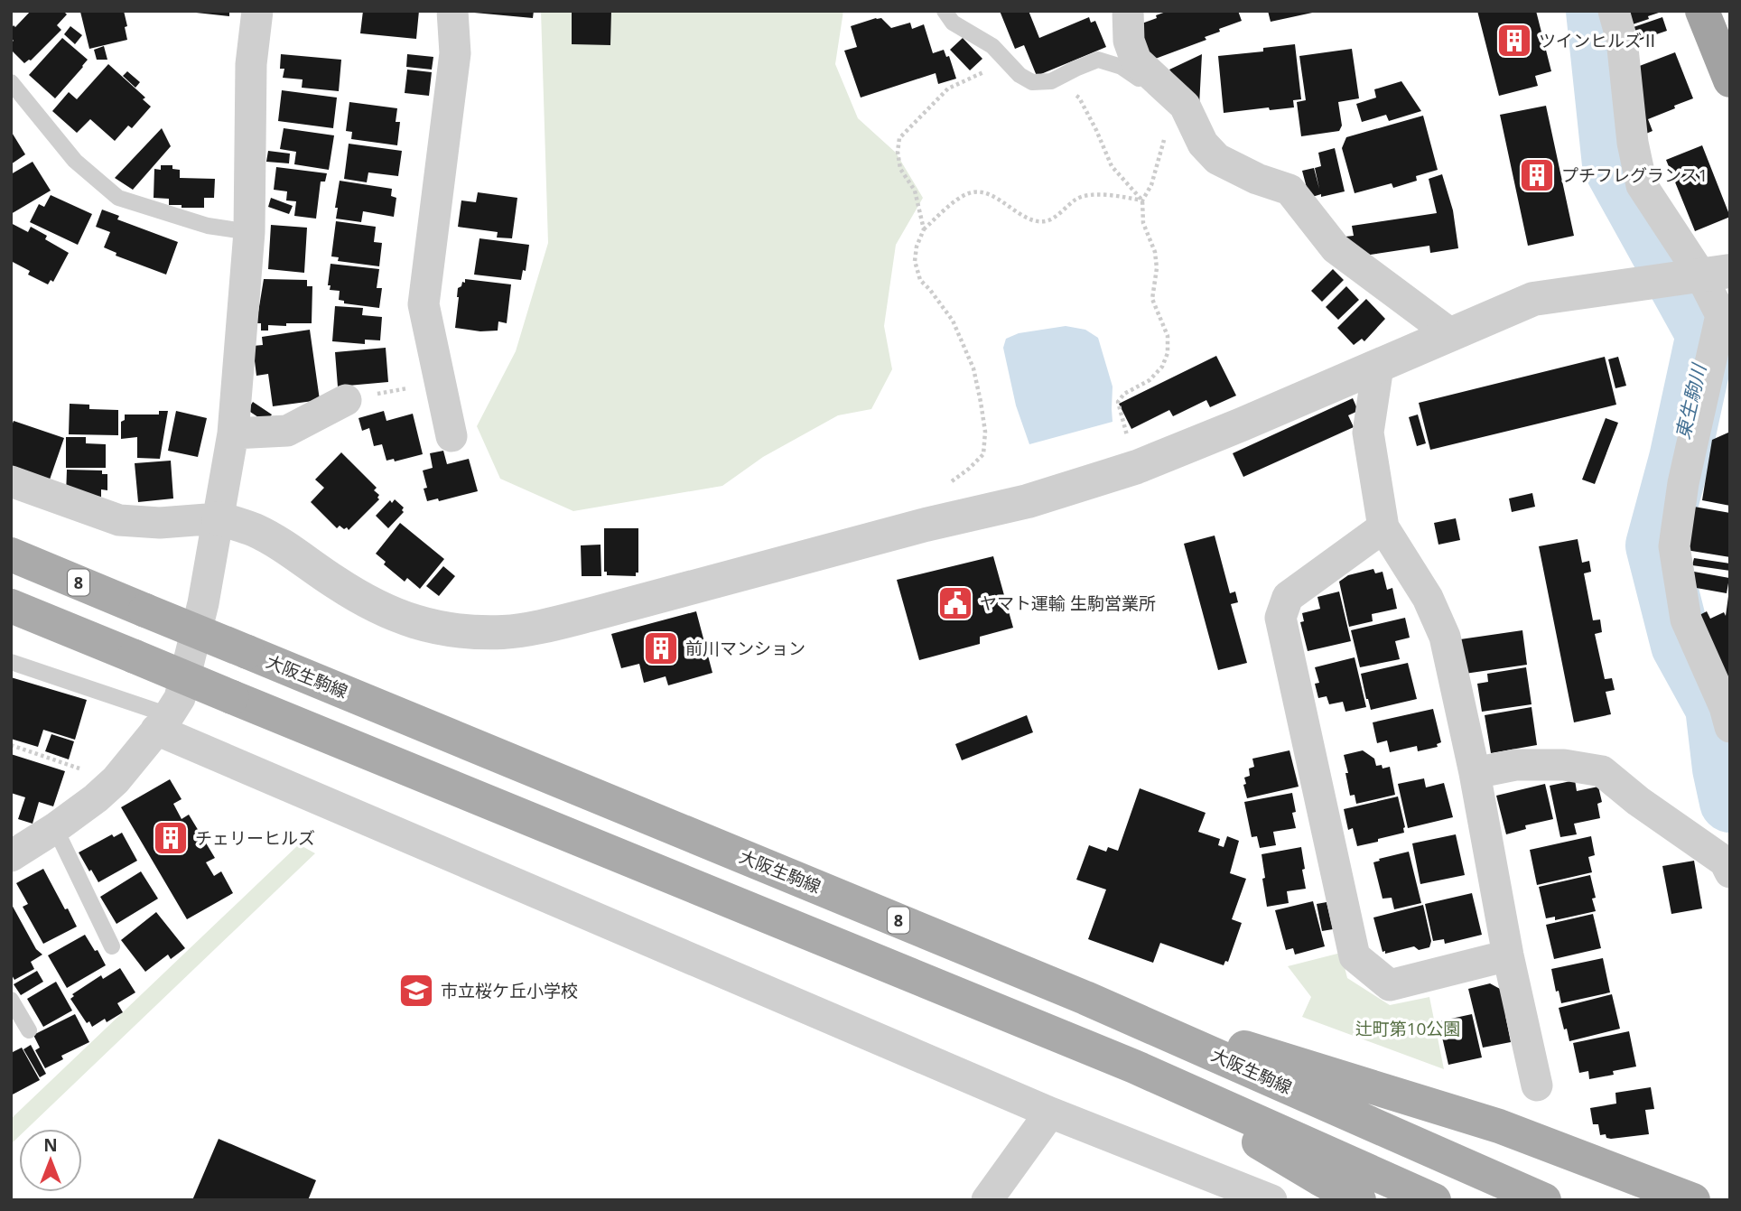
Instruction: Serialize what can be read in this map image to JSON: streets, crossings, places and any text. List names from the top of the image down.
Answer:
{
  "streets": {
    "main road": ["8", "大阪生駒線"]
  },
  "water": ["東生駒川"],
  "parks": ["辻町第10公園"],
  "places": {
    "building": [
      "ツインヒルズⅡ",
      "プチフレグランス1",
      "前川マンション",
      "チェリーヒルズ"
    ],
    "public building": ["ヤマト運輸 生駒営業所"],
    "school or university": ["市立桜ケ丘小学校"]
  },
  "north": "top"
}
